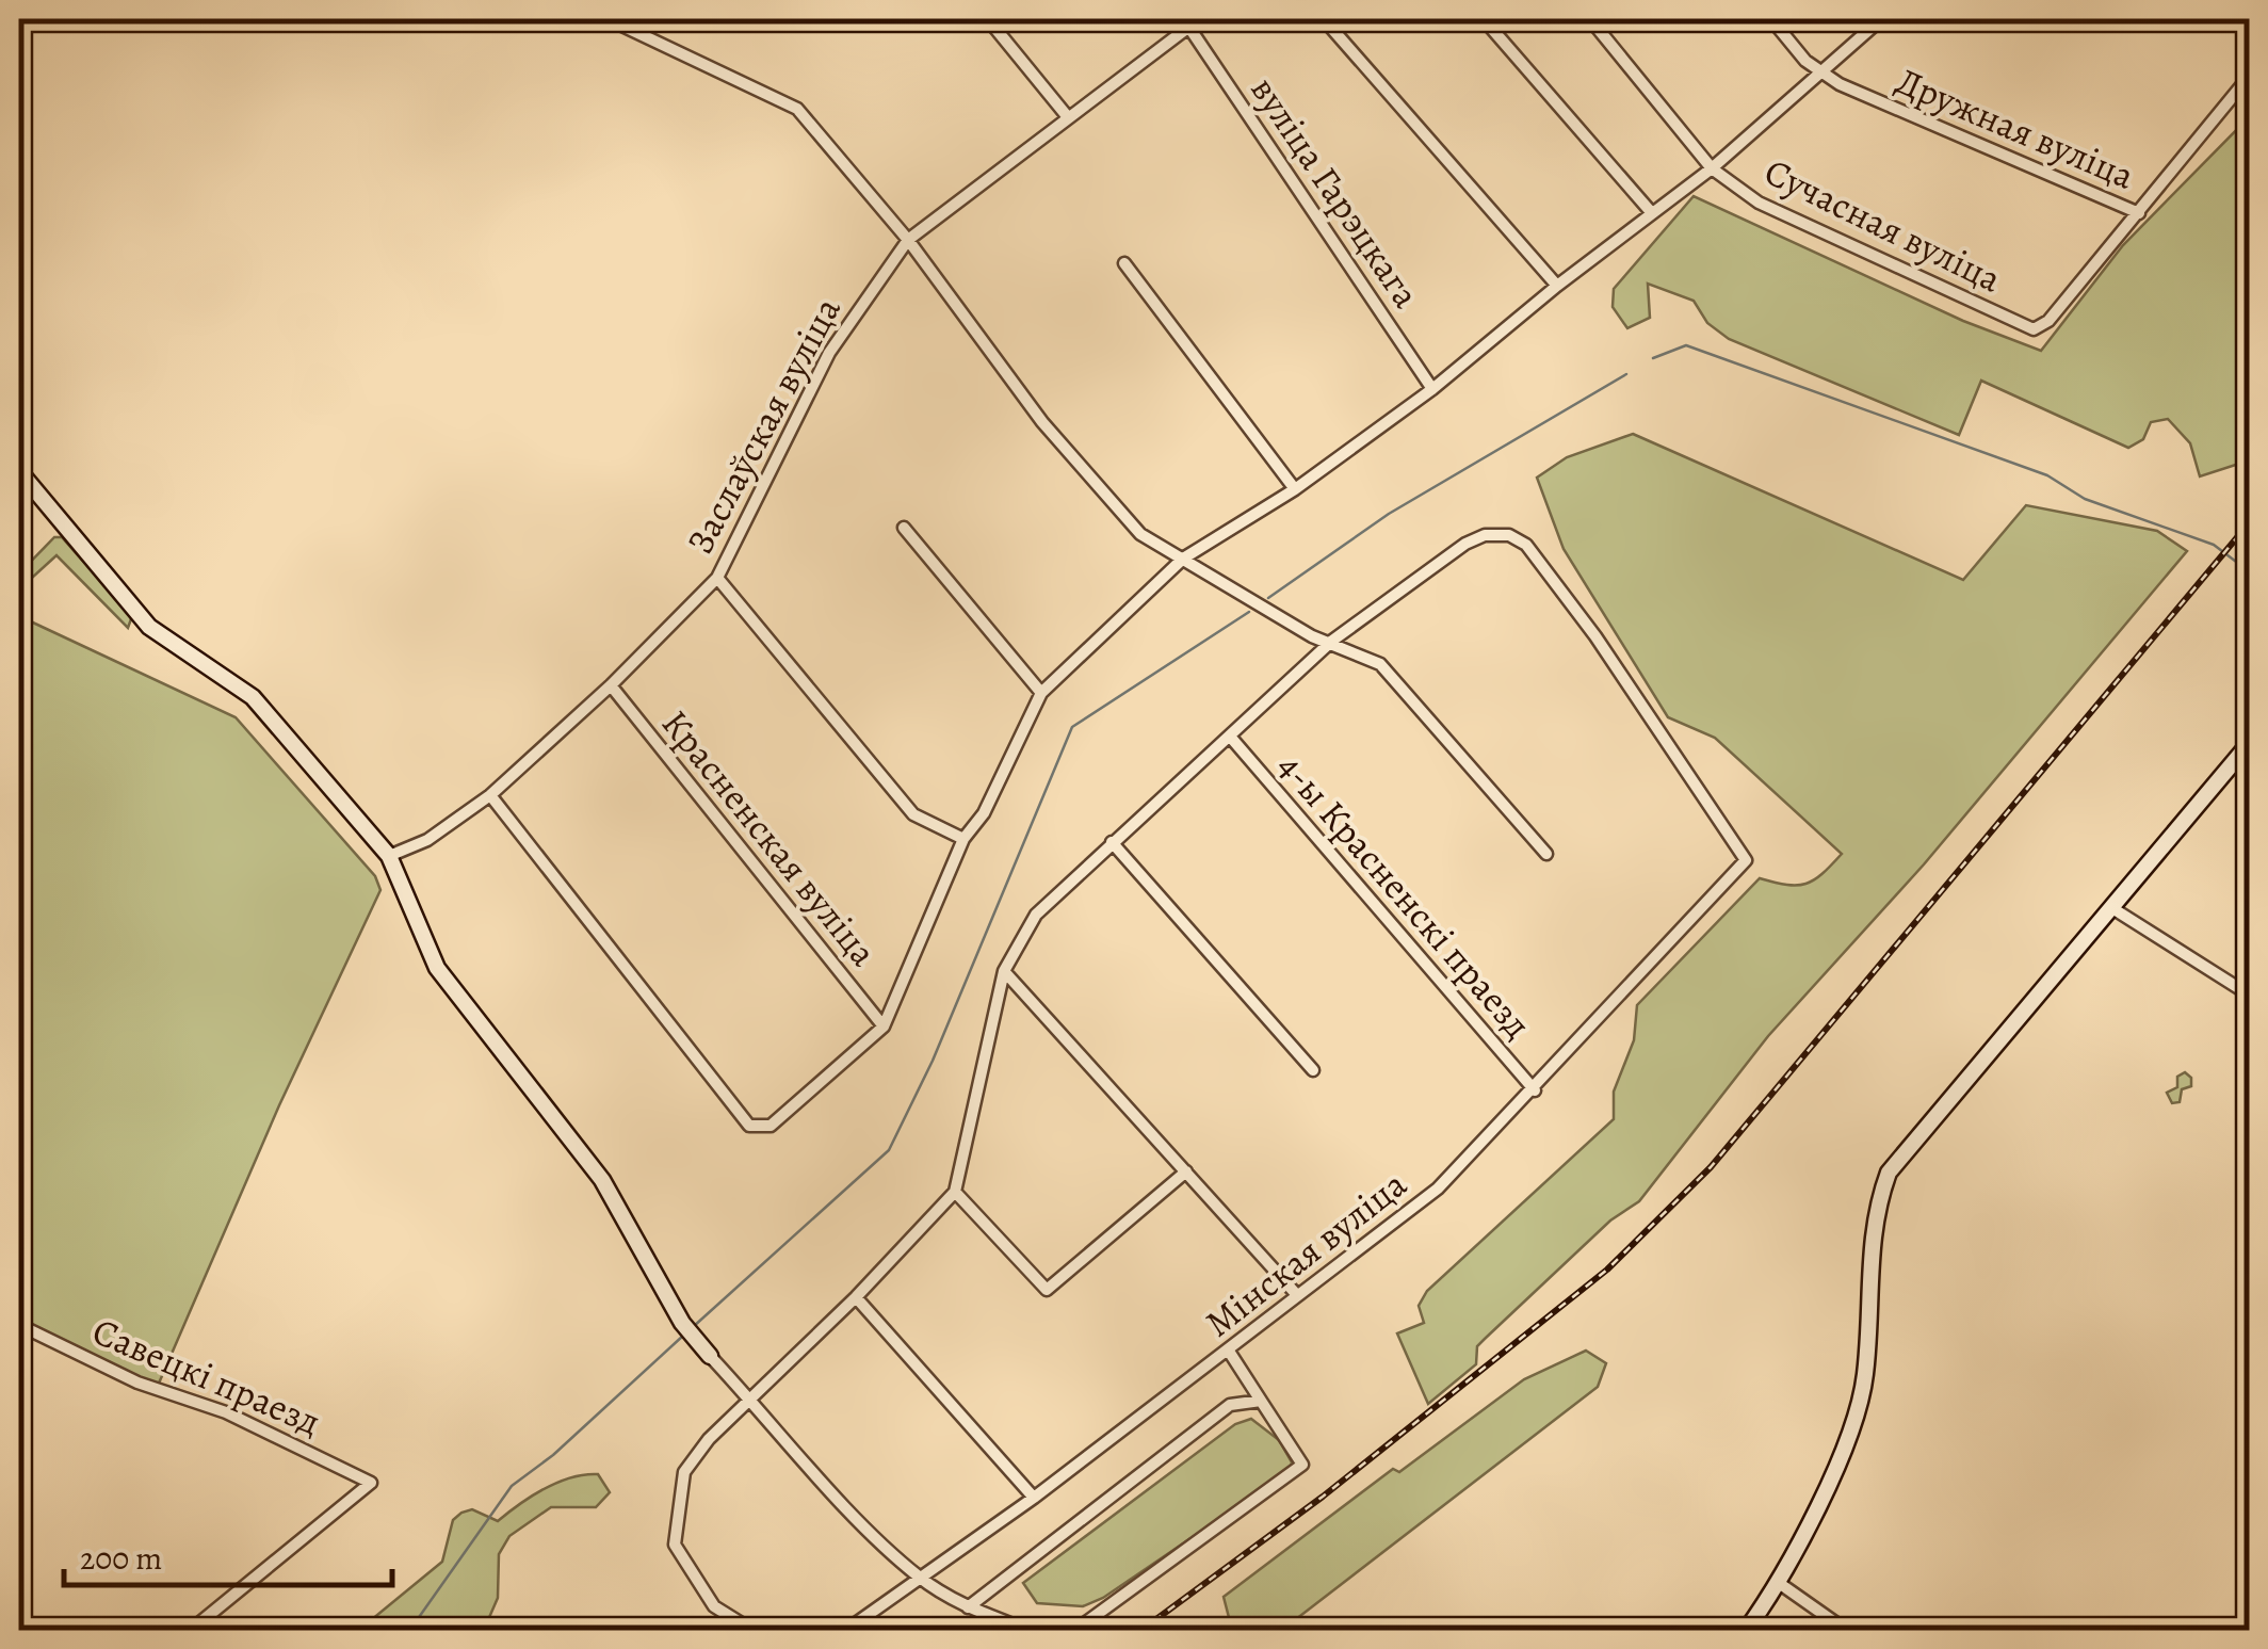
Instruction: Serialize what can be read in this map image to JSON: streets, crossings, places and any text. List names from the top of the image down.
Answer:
{
  "streets": {
    "street": [
      "Дружная вуліца",
      "вуліца Гарэцкага",
      "Сучасная вуліца",
      "Заслаўская вуліца",
      "Красненская вуліца",
      "4-ы Красненскі праезд",
      "Мінская вуліца",
      "Савецкі праезд"
    ]
  },
  "crossings": [
    ["Дружная вуліца", "Сучасная вуліца"],
    ["Дружная вуліца", "Красненская вуліца"],
    ["вуліца Гарэцкага", "Заслаўская вуліца"],
    ["вуліца Гарэцкага", "Красненская вуліца"],
    ["Сучасная вуліца", "Красненская вуліца"],
    ["Заслаўская вуліца", "Красненская вуліца"],
    ["4-ы Красненскі праезд", "Мінская вуліца"]
  ],
  "scale_bar": "200 m"
}
